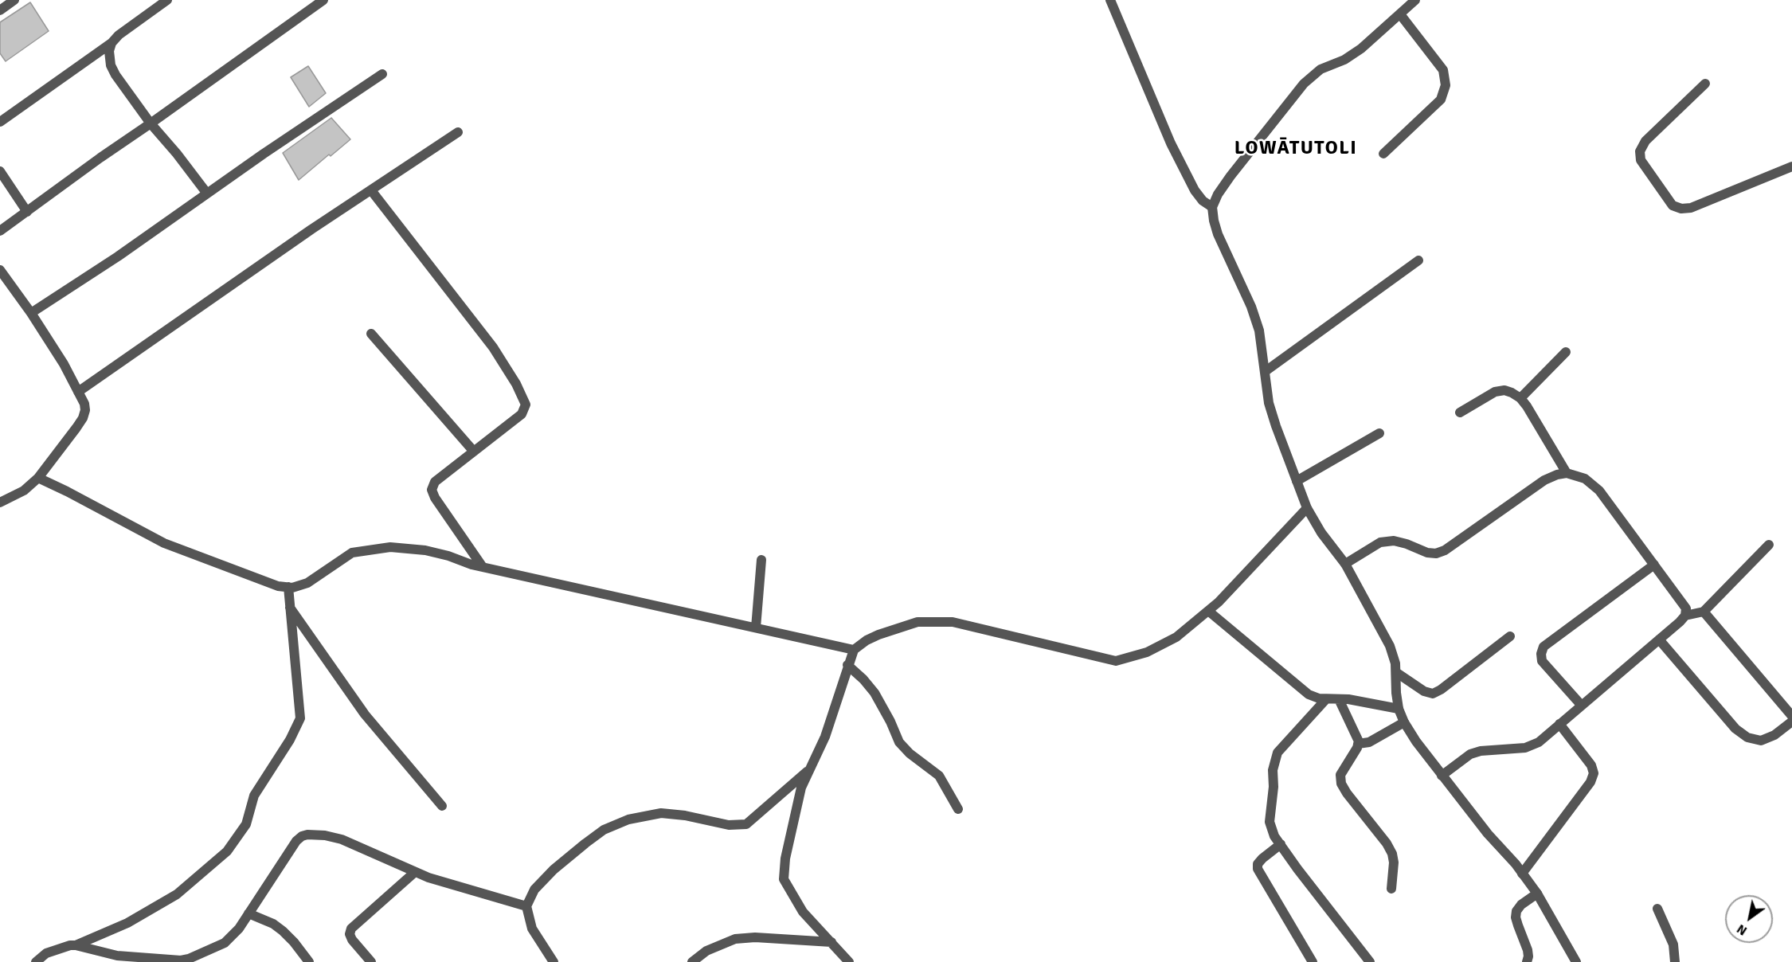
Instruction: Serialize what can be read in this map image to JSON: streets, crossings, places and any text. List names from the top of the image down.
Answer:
{
  "districts": ["LOWĀTUTOLI"],
  "north": "bottom left"
}
